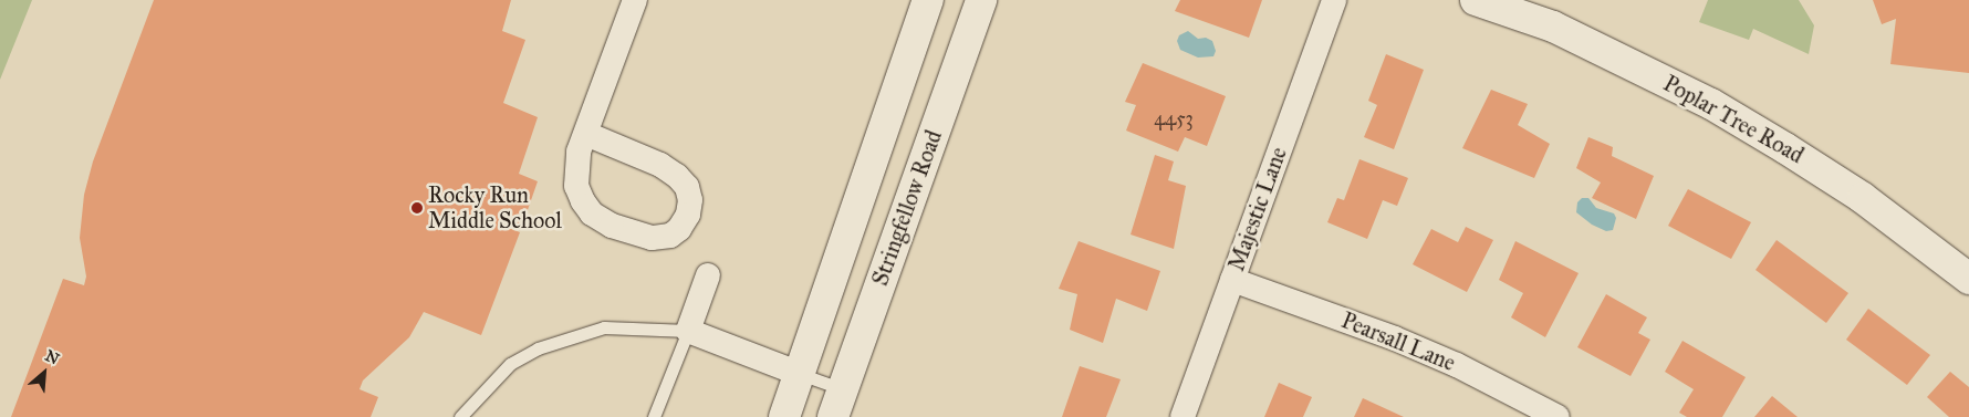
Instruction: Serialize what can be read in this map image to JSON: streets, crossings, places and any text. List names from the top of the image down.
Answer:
{
  "streets": {
    "main road": ["Poplar Tree Road", "Stringfellow Road"],
    "street": ["Majestic Lane", "Pearsall Lane"]
  },
  "crossings": [
    ["Majestic Lane", "Pearsall Lane"]
  ],
  "places": ["Rocky Run Middle School"],
  "house_numbers": ["4453"],
  "north": "top right"
}
